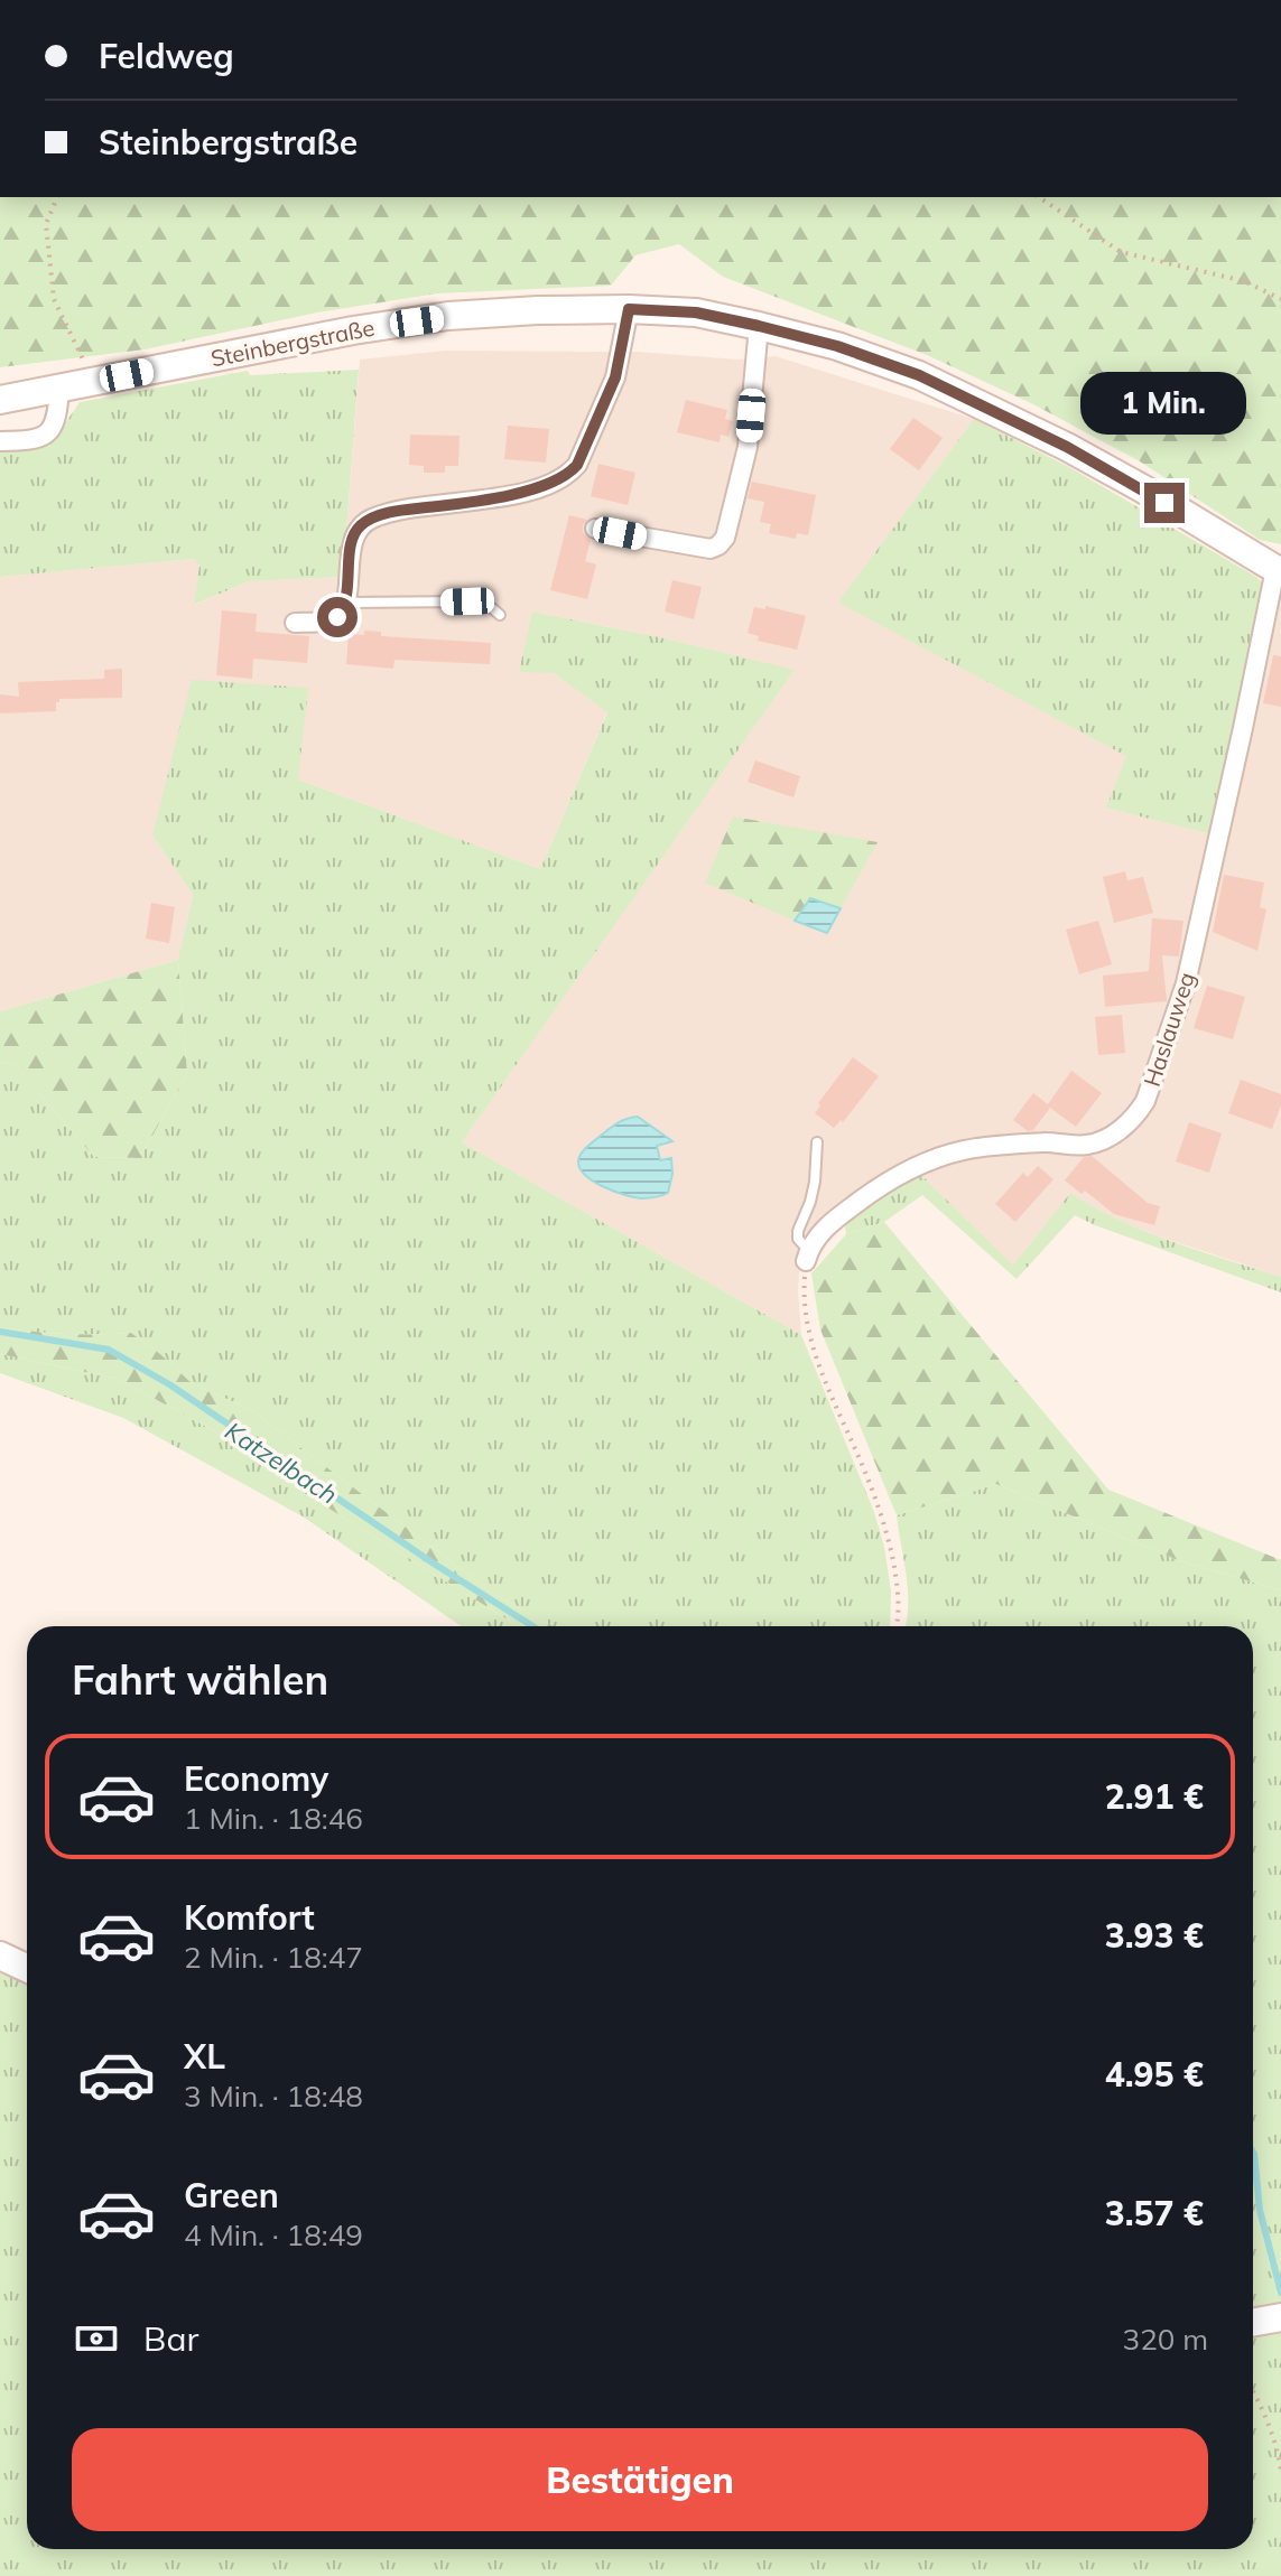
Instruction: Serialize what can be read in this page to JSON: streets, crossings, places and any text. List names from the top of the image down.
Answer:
{
  "streets": {
    "main road": ["Steinbergstraße"],
    "street": ["Haslauweg"]
  },
  "crossings": [
    ["Steinbergstraße", "Haslauweg"]
  ],
  "water": ["Katzelbach"],
  "page": {
    "banner": ["Feldweg", "Steinbergstraße"],
    "bubble": "1 Min.",
    "heading": "Fahrt wählen",
    "list": [
      {
        "name": "Economy",
        "note": "1 Min. · 18:46",
        "value": "2.91 €"
      },
      {
        "name": "Komfort",
        "note": "2 Min. · 18:47",
        "value": "3.93 €"
      },
      {
        "name": "XL",
        "note": "3 Min. · 18:48",
        "value": "4.95 €"
      },
      {
        "name": "Green",
        "note": "4 Min. · 18:49",
        "value": "3.57 €"
      }
    ],
    "pay": ["Bar", "320 m"],
    "buttons": "Bestätigen"
  }
}
